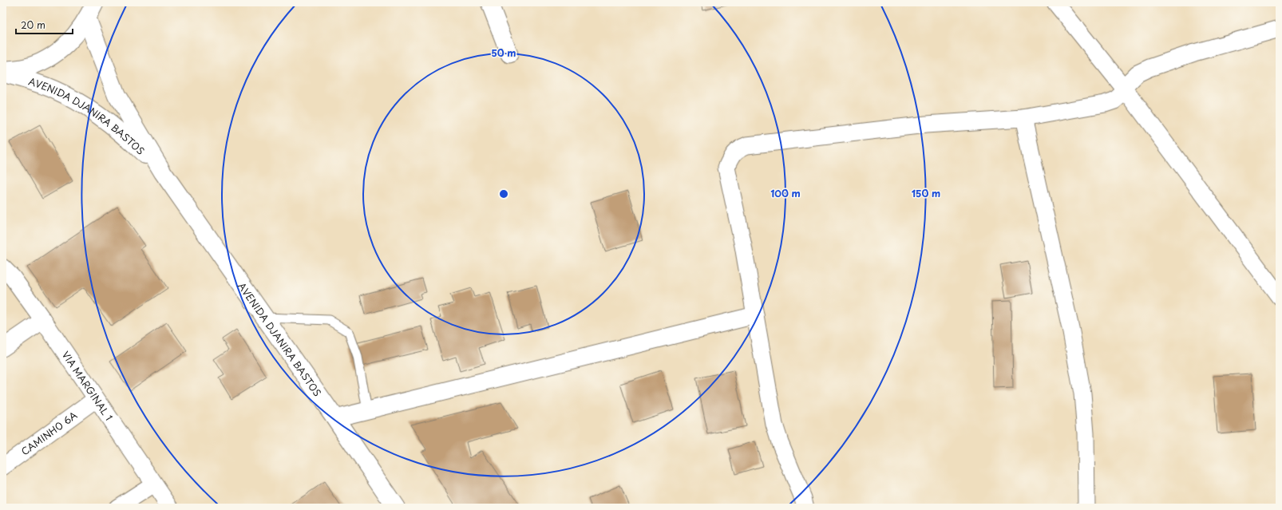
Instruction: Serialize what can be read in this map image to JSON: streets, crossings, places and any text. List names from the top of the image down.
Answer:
{
  "streets": {
    "main road": ["AVENIDA DJANIRA BASTOS"],
    "street": ["VIA MARGINAL 1", "CAMINHO 6A"]
  },
  "crossings": [
    ["VIA MARGINAL 1", "CAMINHO 6A"]
  ],
  "scale_bar": "20 m",
  "rings": ["50 m", "100 m", "150 m"]
}
